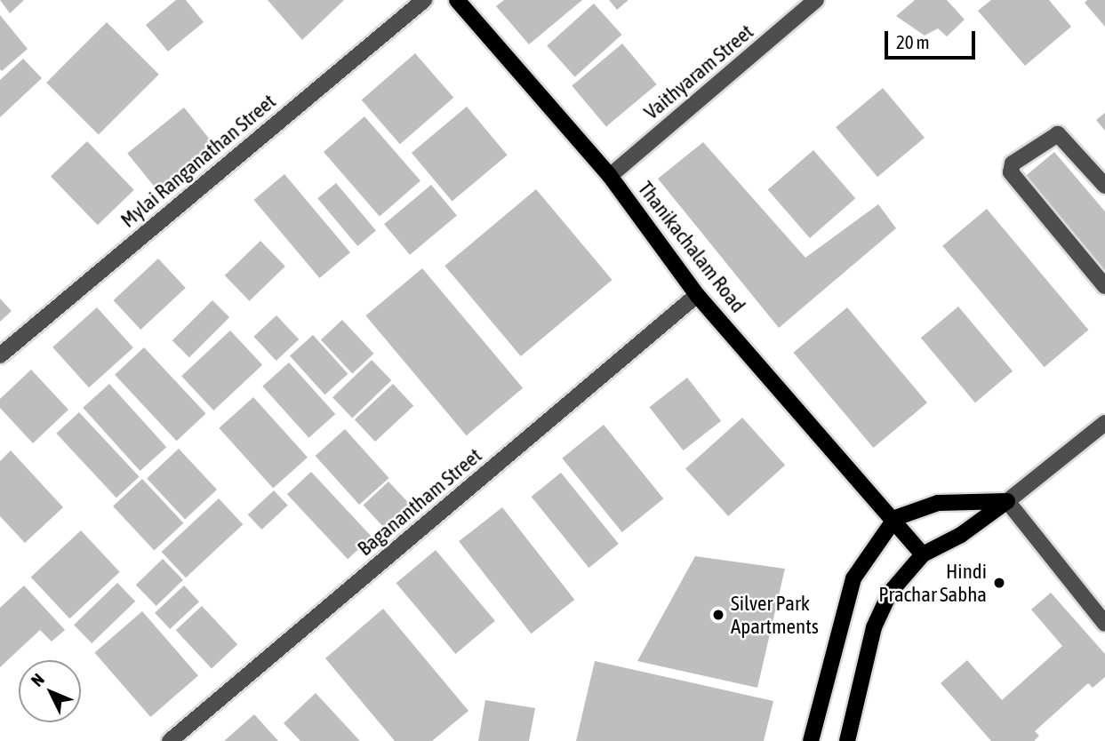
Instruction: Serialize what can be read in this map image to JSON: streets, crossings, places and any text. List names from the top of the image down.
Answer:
{
  "streets": {
    "main road": ["Thanikachalam Road"],
    "street": ["Vaithyaram Street", "Mylai Ranganathan Street", "Baganantham Street"]
  },
  "crossings": [
    ["Vaithyaram Street", "Thanikachalam Road"],
    ["Thanikachalam Road", "Baganantham Street"]
  ],
  "places": ["Hindi Prachar Sabha", "Silver Park Apartments"],
  "scale_bar": "20 m",
  "north": "top left"
}
